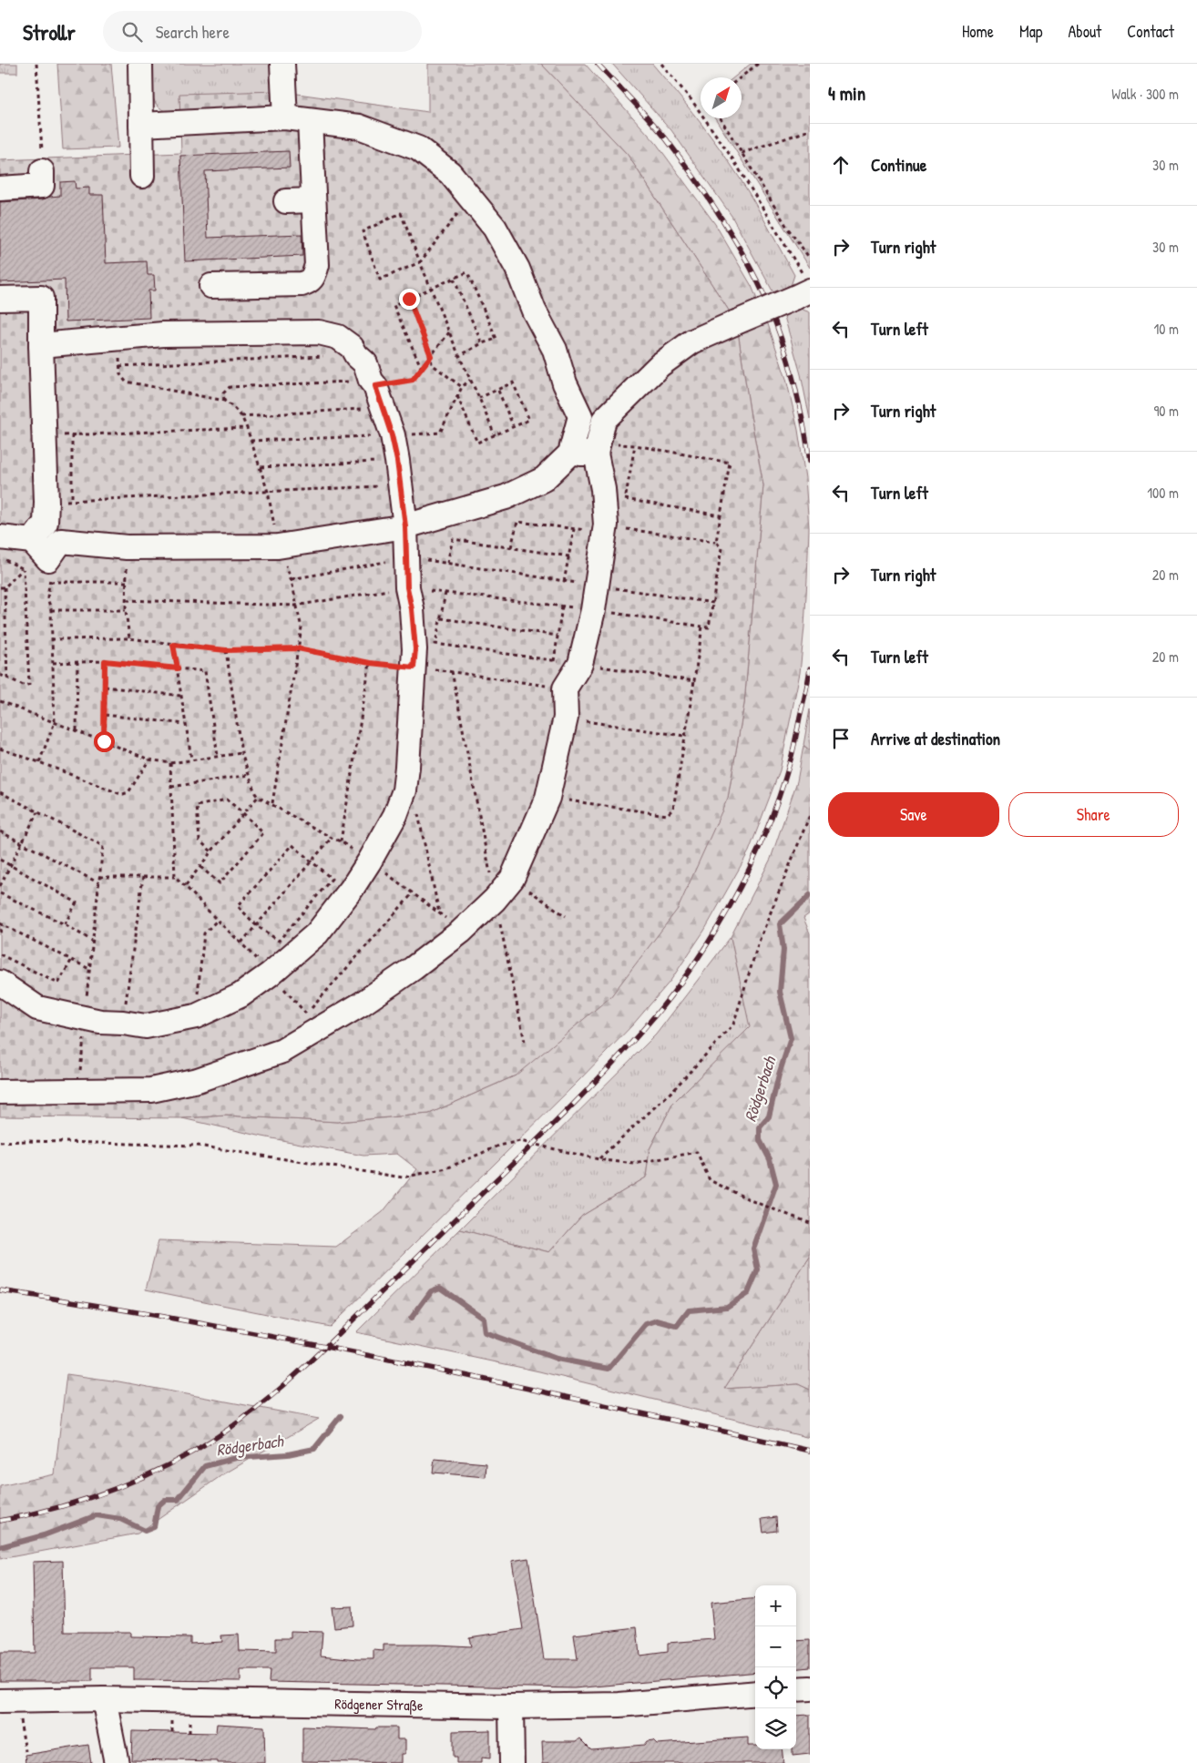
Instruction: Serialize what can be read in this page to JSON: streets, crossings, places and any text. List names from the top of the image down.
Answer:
{
  "streets": {
    "street": ["Rödgener Straße"]
  },
  "water": ["Rödgerbach"],
  "north": "top right",
  "page": {
    "header": "Strollr",
    "search": "Search here",
    "nav": [
      "Home",
      "Map",
      "About",
      "Contact"
    ],
    "heading": ["4 min", "Walk · 300 m"],
    "list": [
      ["Continue", "30 m"],
      ["Turn right", "30 m"],
      ["Turn left", "10 m"],
      ["Turn right", "90 m"],
      ["Turn left", "100 m"],
      ["Turn right", "20 m"],
      ["Turn left", "20 m"],
      "Arrive at destination"
    ],
    "buttons": ["Save", "Share"],
    "map_buttons": ["+", "−"]
  }
}
